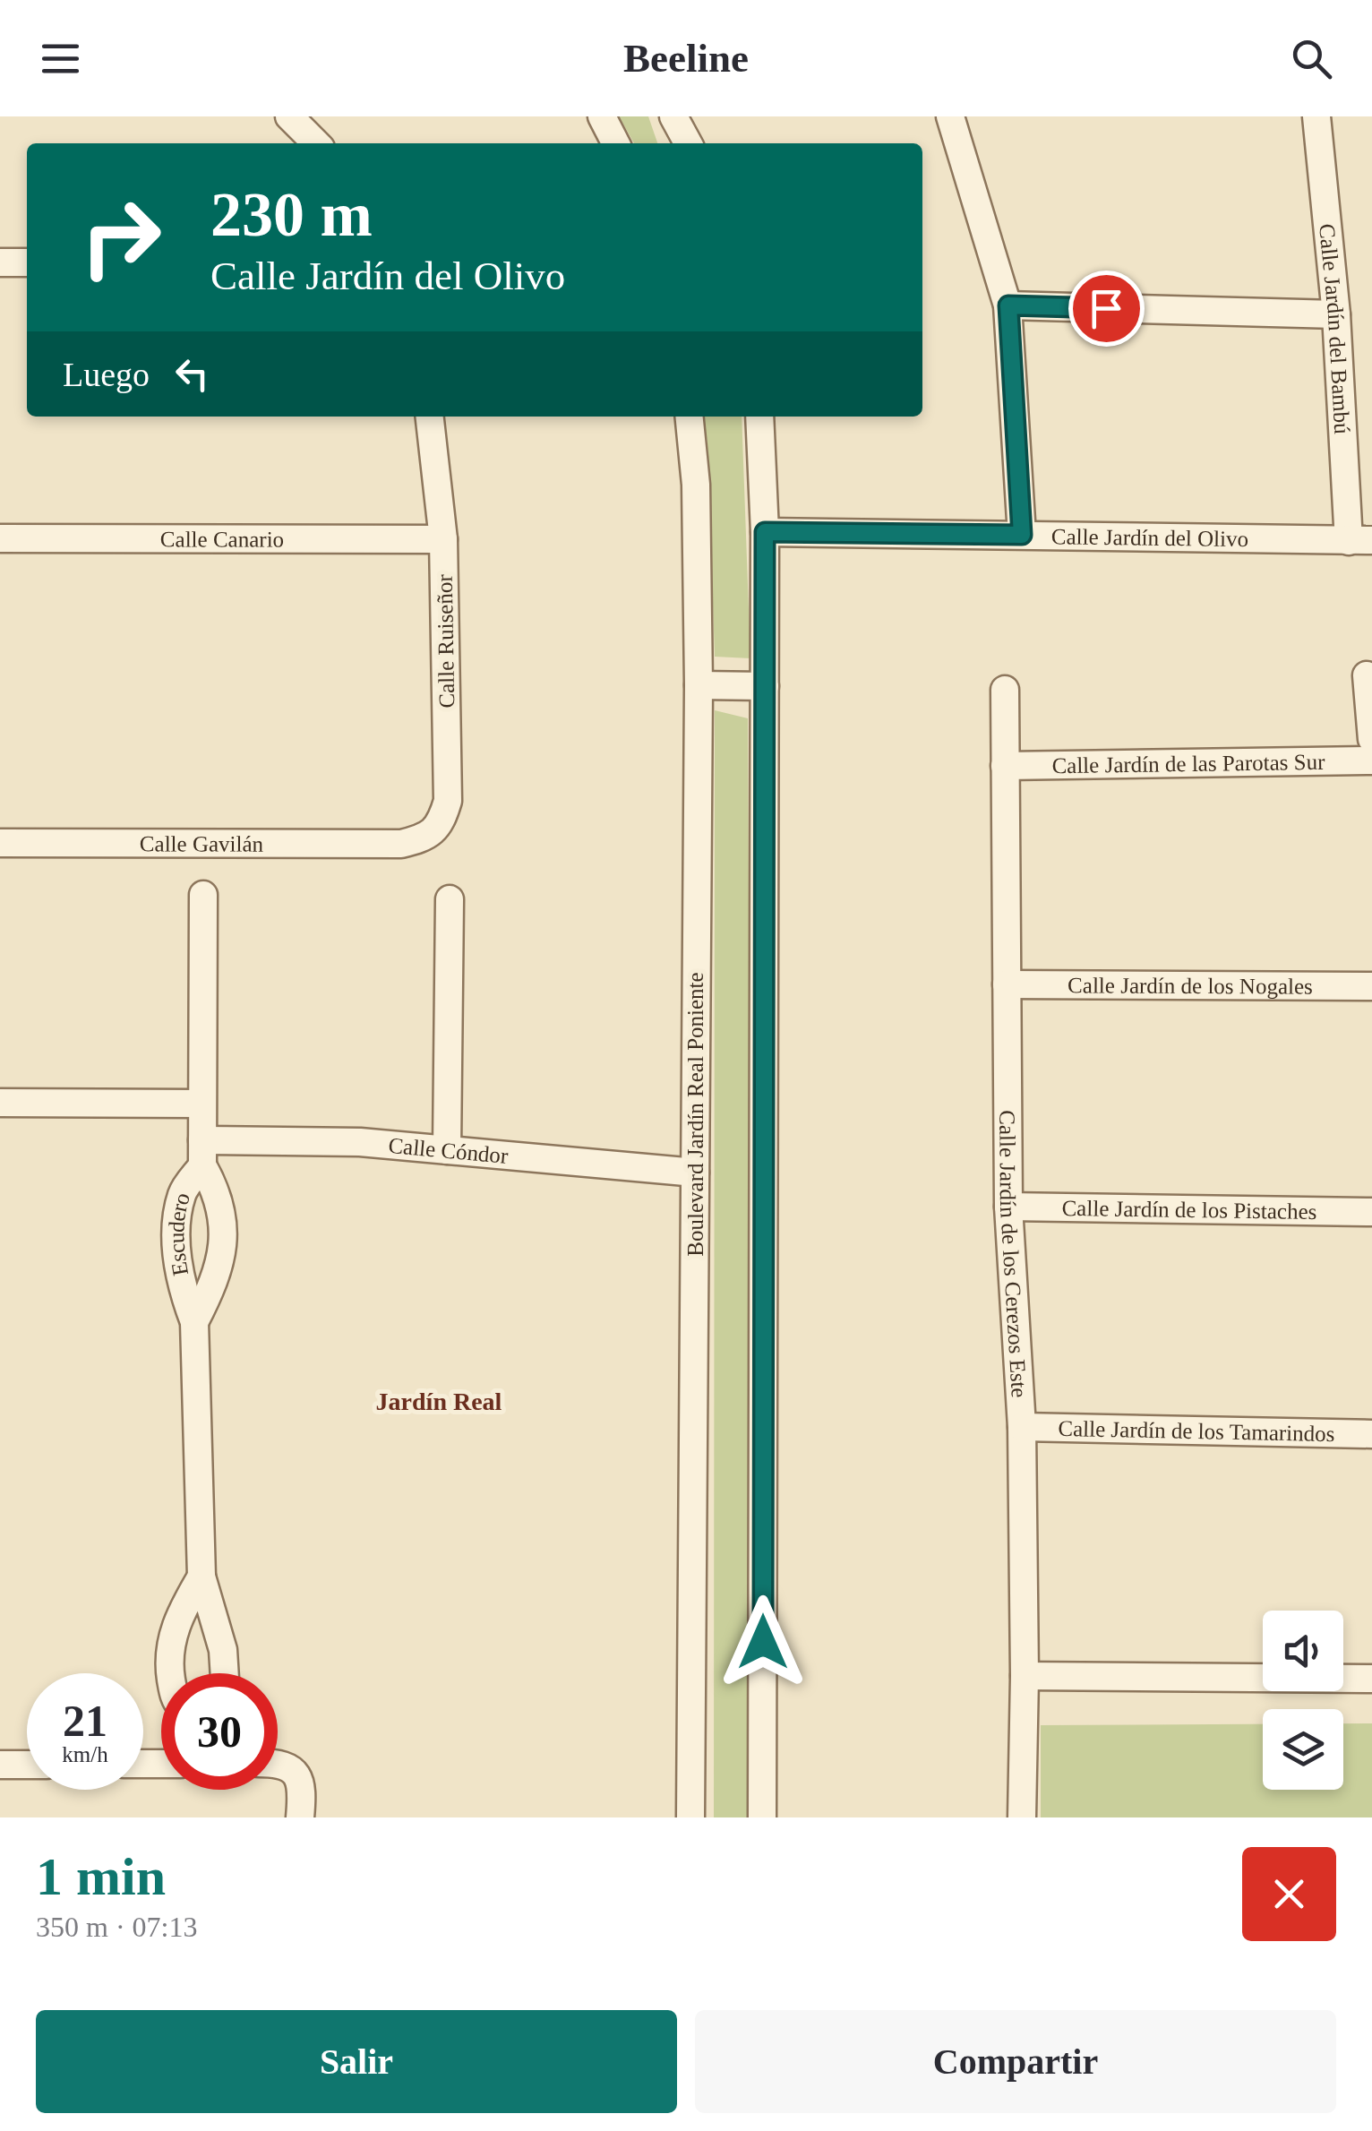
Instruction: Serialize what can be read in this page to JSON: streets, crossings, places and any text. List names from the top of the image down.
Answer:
{
  "streets": {
    "street": [
      "Calle Jardín del Bambú",
      "Calle Jardín del Olivo",
      "Calle Canario",
      "Calle Ruiseñor",
      "Calle Jardín de las Parotas Sur",
      "Calle Gavilán",
      "Calle Jardín de los Nogales",
      "Boulevard Jardín Real Poniente",
      "Calle Cóndor",
      "Calle Jardín de los Pistaches",
      "Escudero",
      "Calle Jardín de los Cerezos Este",
      "Calle Jardín de los Tamarindos"
    ]
  },
  "crossings": [
    ["Calle Jardín del Bambú", "Calle Jardín del Olivo"],
    ["Calle Canario", "Calle Ruiseñor"],
    ["Calle Ruiseñor", "Calle Gavilán"],
    ["Calle Jardín de las Parotas Sur", "Calle Jardín de los Cerezos Este"],
    ["Calle Jardín de los Nogales", "Calle Jardín de los Cerezos Este"],
    ["Boulevard Jardín Real Poniente", "Calle Cóndor"],
    ["Calle Cóndor", "Escudero"],
    ["Calle Jardín de los Pistaches", "Calle Jardín de los Cerezos Este"],
    ["Calle Jardín de los Cerezos Este", "Calle Jardín de los Tamarindos"]
  ],
  "districts": ["Jardín Real"],
  "page": {
    "header": "Beeline",
    "turn": ["230 m", "Calle Jardín del Olivo"],
    "then": "Luego",
    "speed": "21 km/h",
    "limit": "30",
    "heading": ["1 min", "350 m · 07:13"],
    "buttons": ["Salir", "Compartir"]
  }
}
